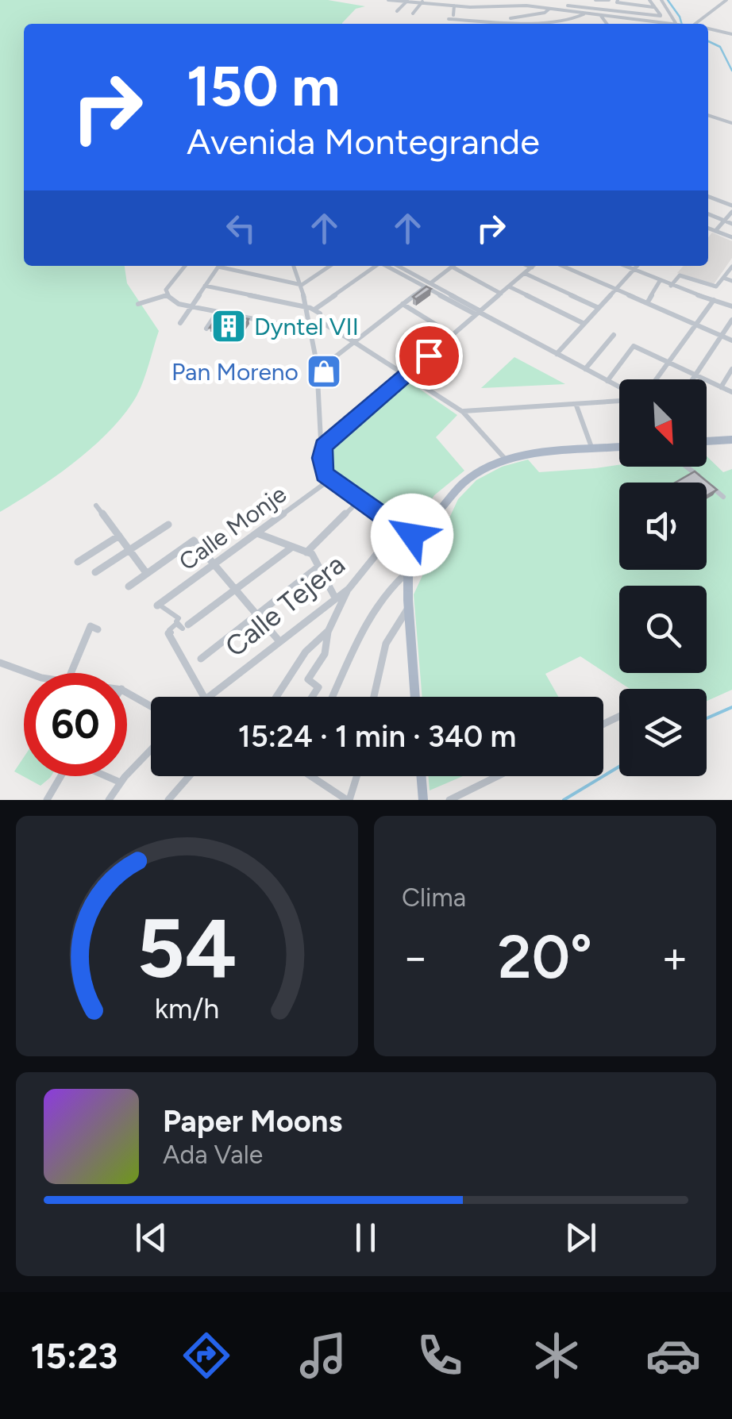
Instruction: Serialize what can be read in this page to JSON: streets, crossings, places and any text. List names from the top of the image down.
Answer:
{
  "streets": {
    "street": ["Calle Monje", "Calle Tejera"]
  },
  "places": {
    "building": ["Dyntel VII"],
    "shop": ["Pan Moreno"]
  },
  "north": "bottom right",
  "page": {
    "turn": ["150 m", "Avenida Montegrande"],
    "limit": "60",
    "trip": "15:24 · 1 min · 340 m",
    "tile": "Clima",
    "heat": ["−", "20°", "+"],
    "song": ["Paper Moons", "Ada Vale"],
    "tabs": "15:23",
    "gauge": ["54", "km/h"]
  }
}
